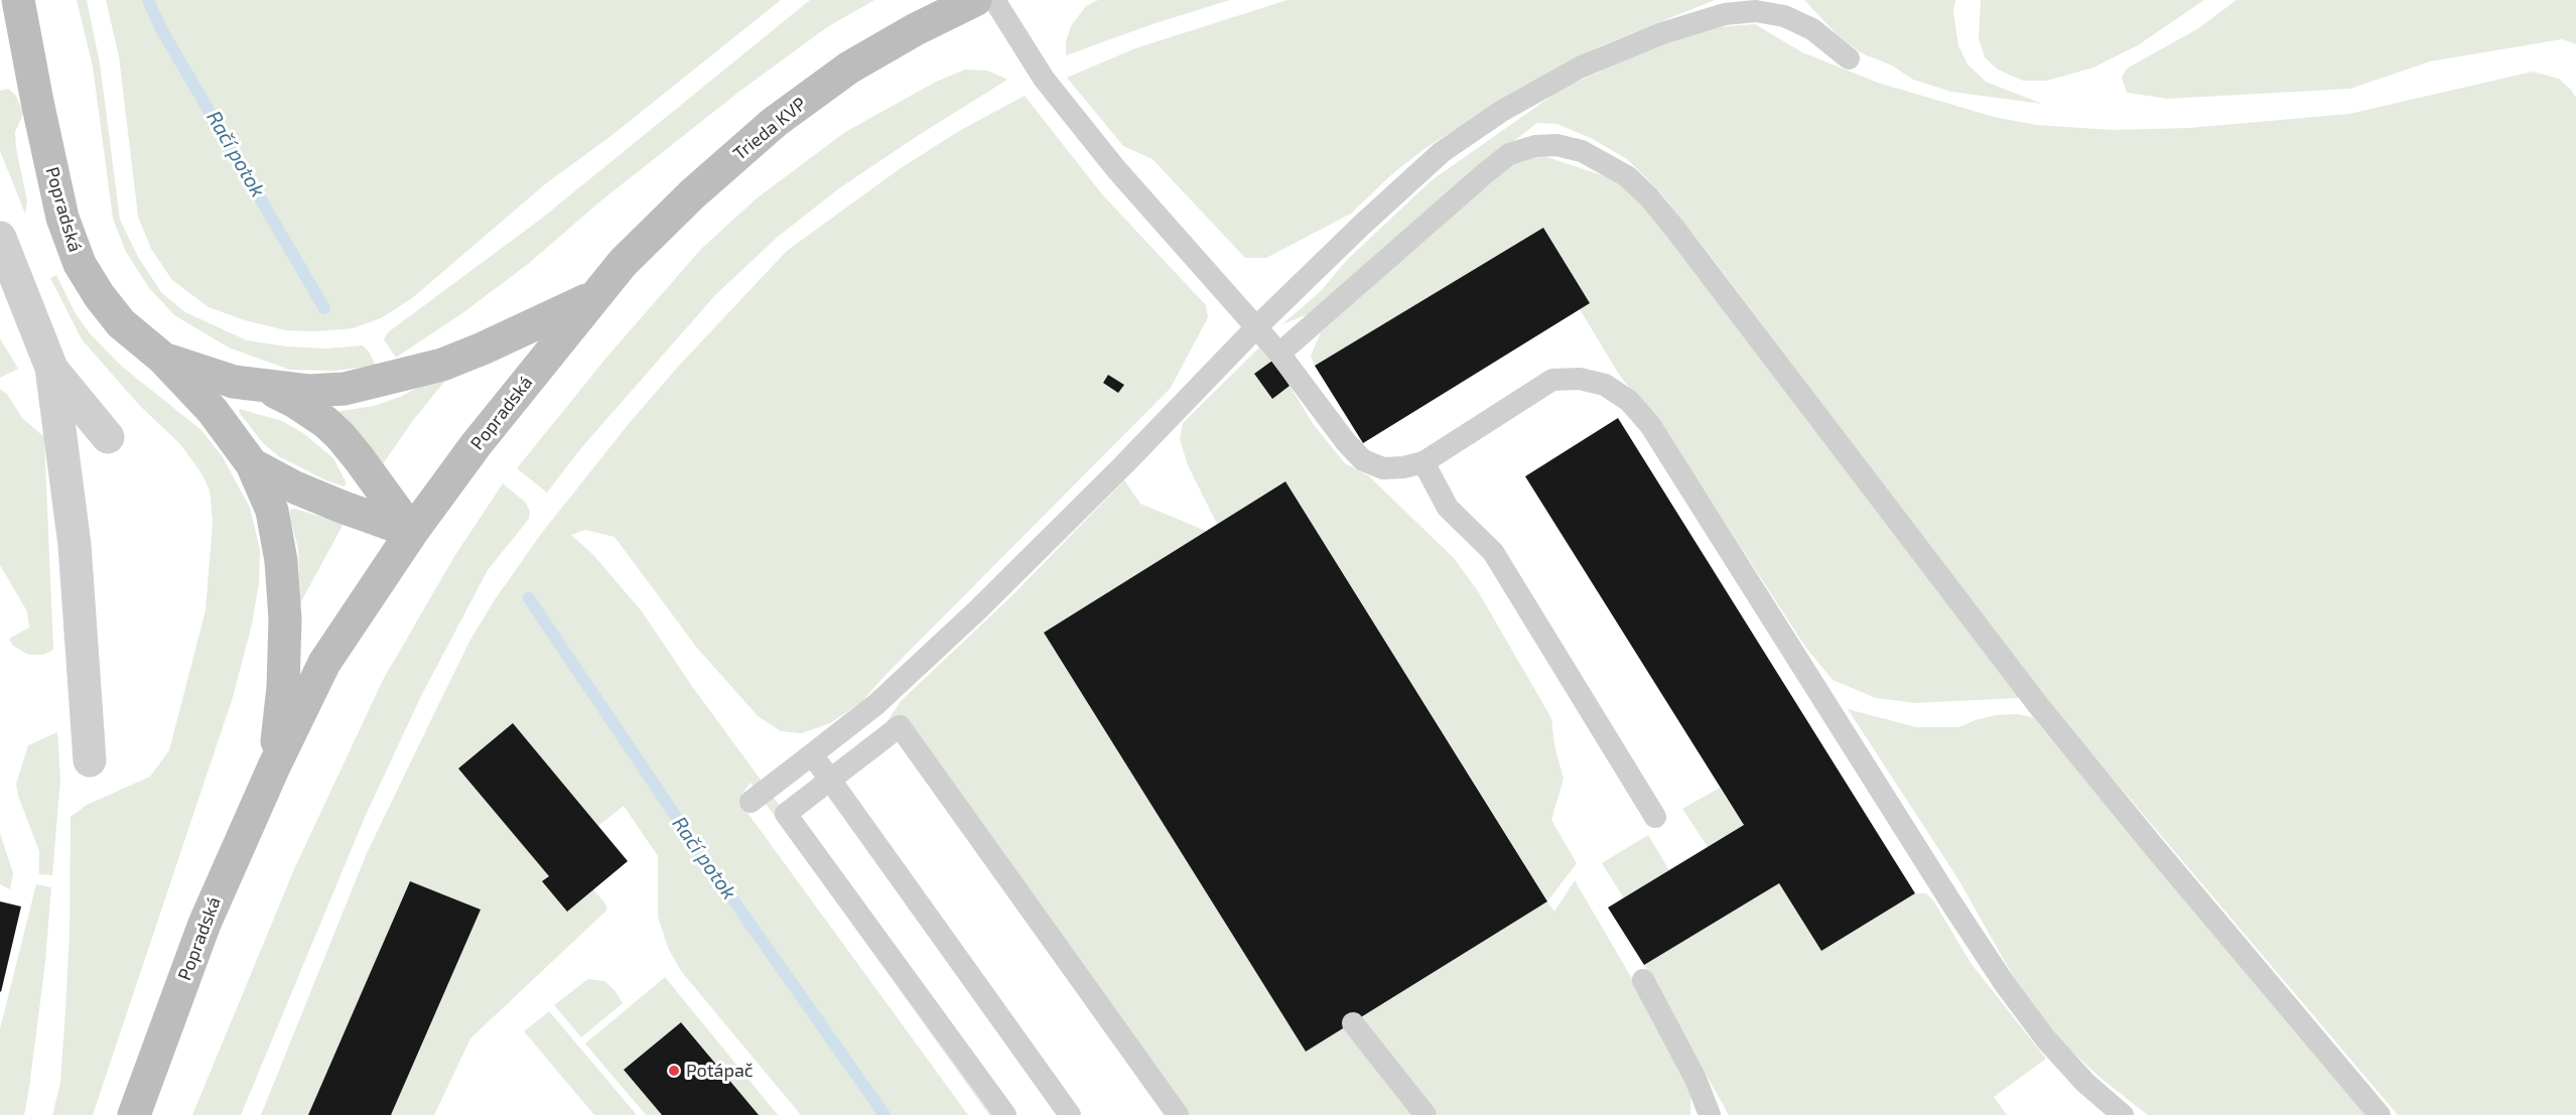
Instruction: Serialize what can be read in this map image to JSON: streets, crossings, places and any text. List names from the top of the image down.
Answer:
{
  "streets": {
    "street": ["Trieda KVP", "Popradská"]
  },
  "crossings": [
    ["Trieda KVP", "Popradská"]
  ],
  "water": ["Račí potok"],
  "places": ["Potápač"]
}
